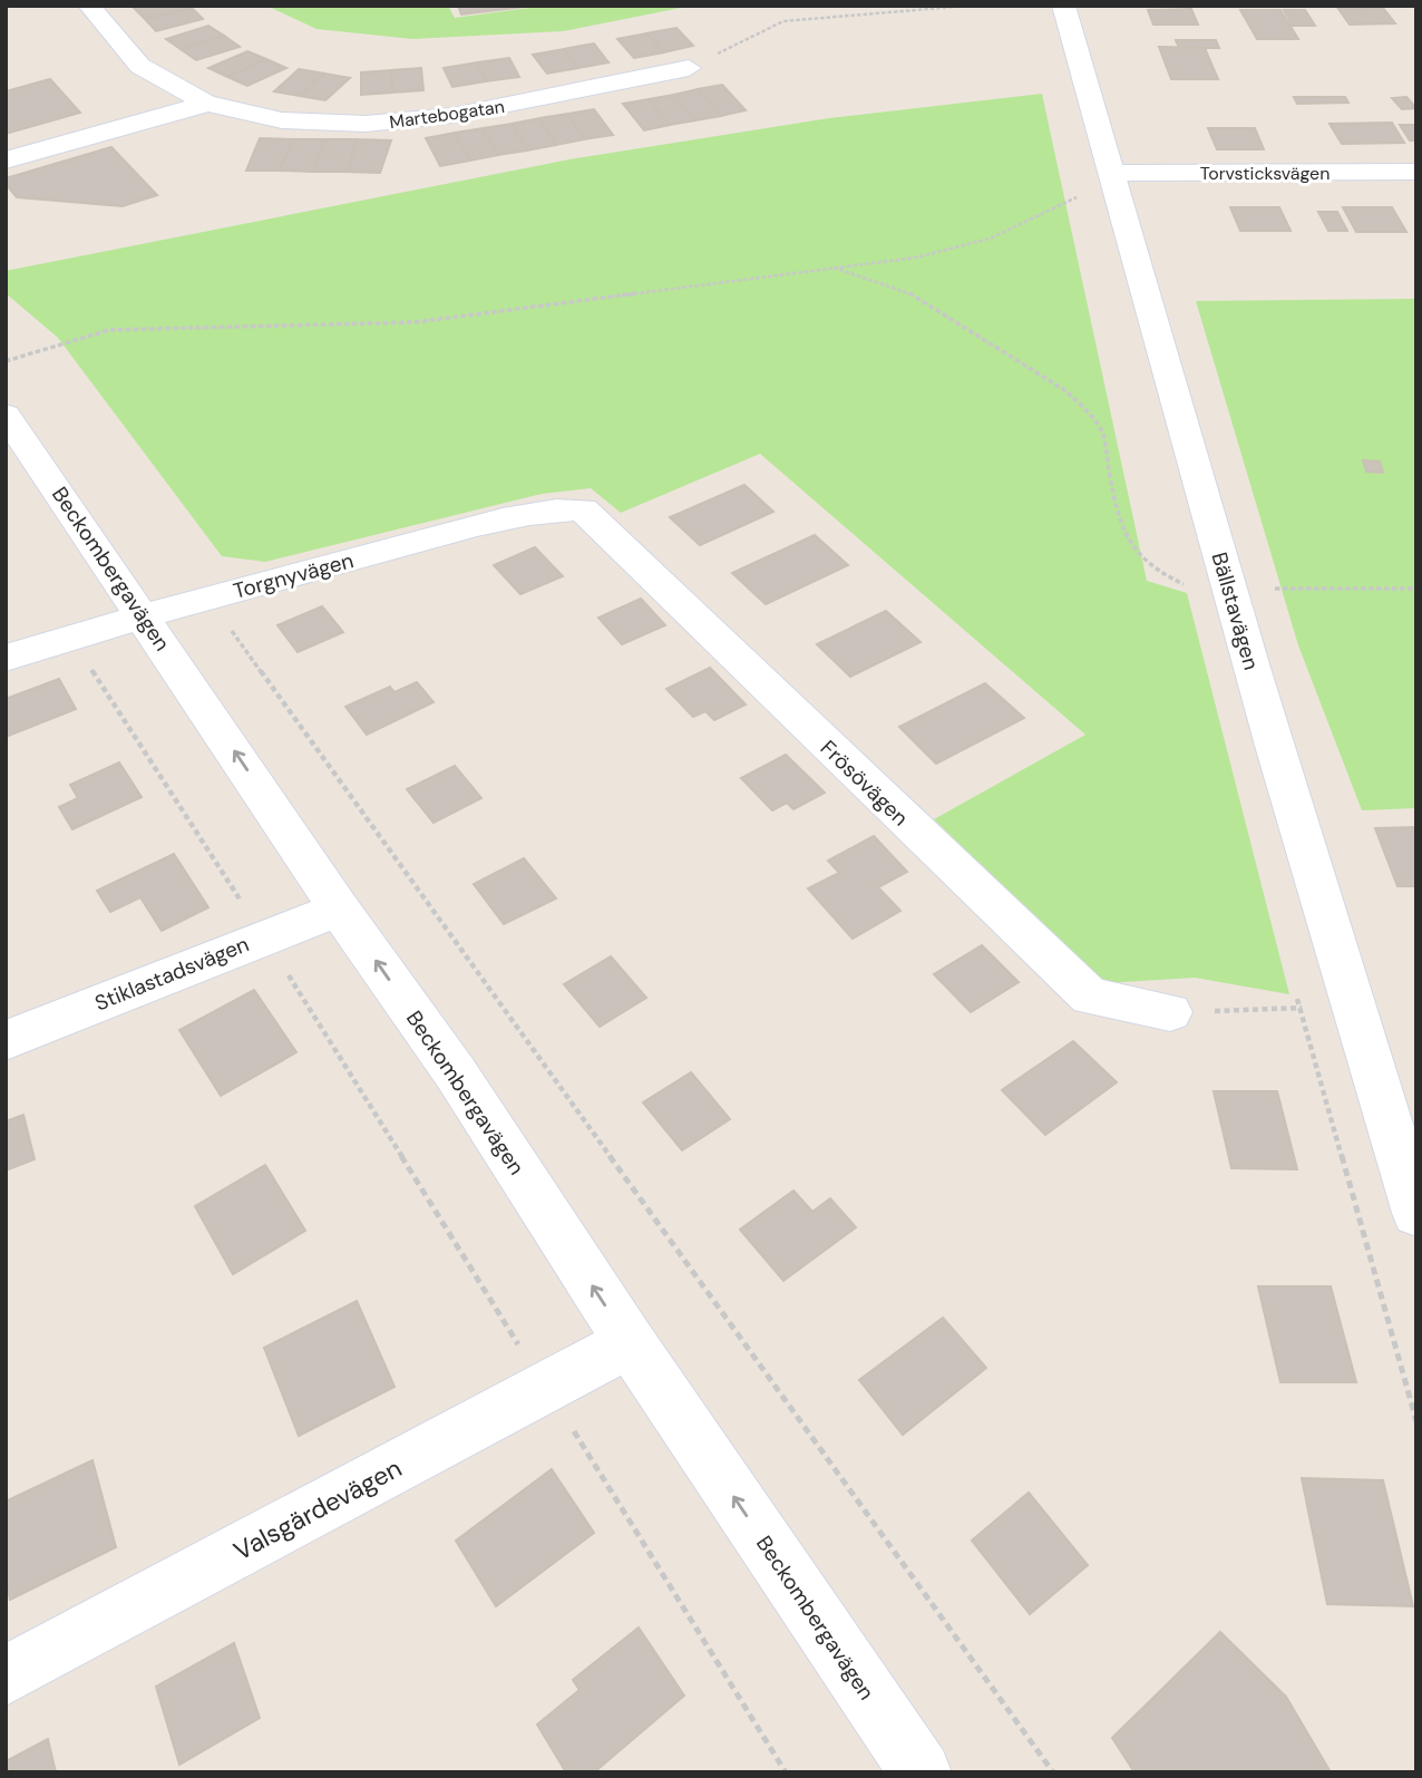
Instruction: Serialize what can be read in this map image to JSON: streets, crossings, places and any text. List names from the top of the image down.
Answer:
{
  "streets": {
    "street": [
      "Martebogatan",
      "Torvsticksvägen",
      "Beckombergavägen",
      "Torgnyvägen",
      "Bällstavägen",
      "Frösövägen",
      "Stiklastadsvägen",
      "Valsgärdevägen"
    ]
  },
  "crossings": [
    ["Torvsticksvägen", "Bällstavägen"],
    ["Beckombergavägen", "Torgnyvägen"],
    ["Beckombergavägen", "Stiklastadsvägen"],
    ["Beckombergavägen", "Valsgärdevägen"],
    ["Torgnyvägen", "Frösövägen"]
  ],
  "one_way": ["Beckombergavägen"]
}
